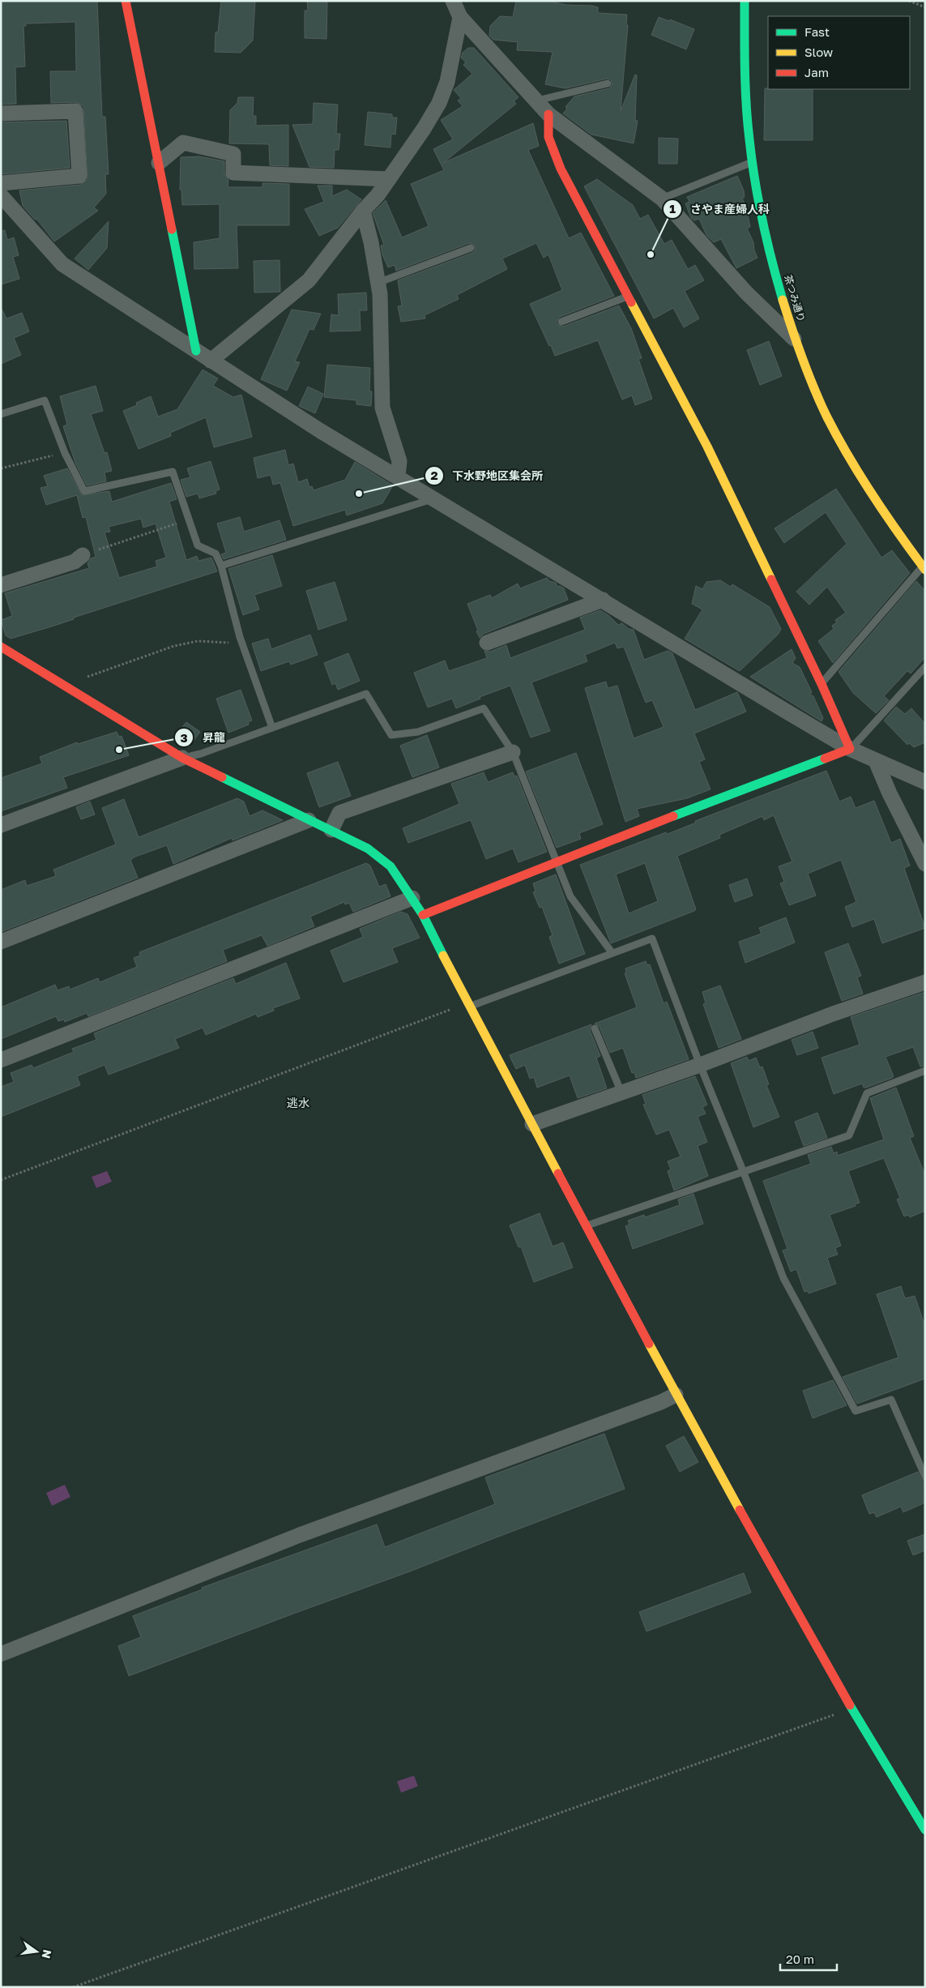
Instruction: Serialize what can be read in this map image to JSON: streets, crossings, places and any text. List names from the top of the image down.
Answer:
{
  "streets": {
    "street": ["茶つみ通り"]
  },
  "districts": ["逃水"],
  "places": ["さやま産婦人科", "下水野地区集会所", "昇龍"],
  "legend": ["Fast", "Slow", "Jam"],
  "scale_bar": "20 m",
  "north": "right"
}
